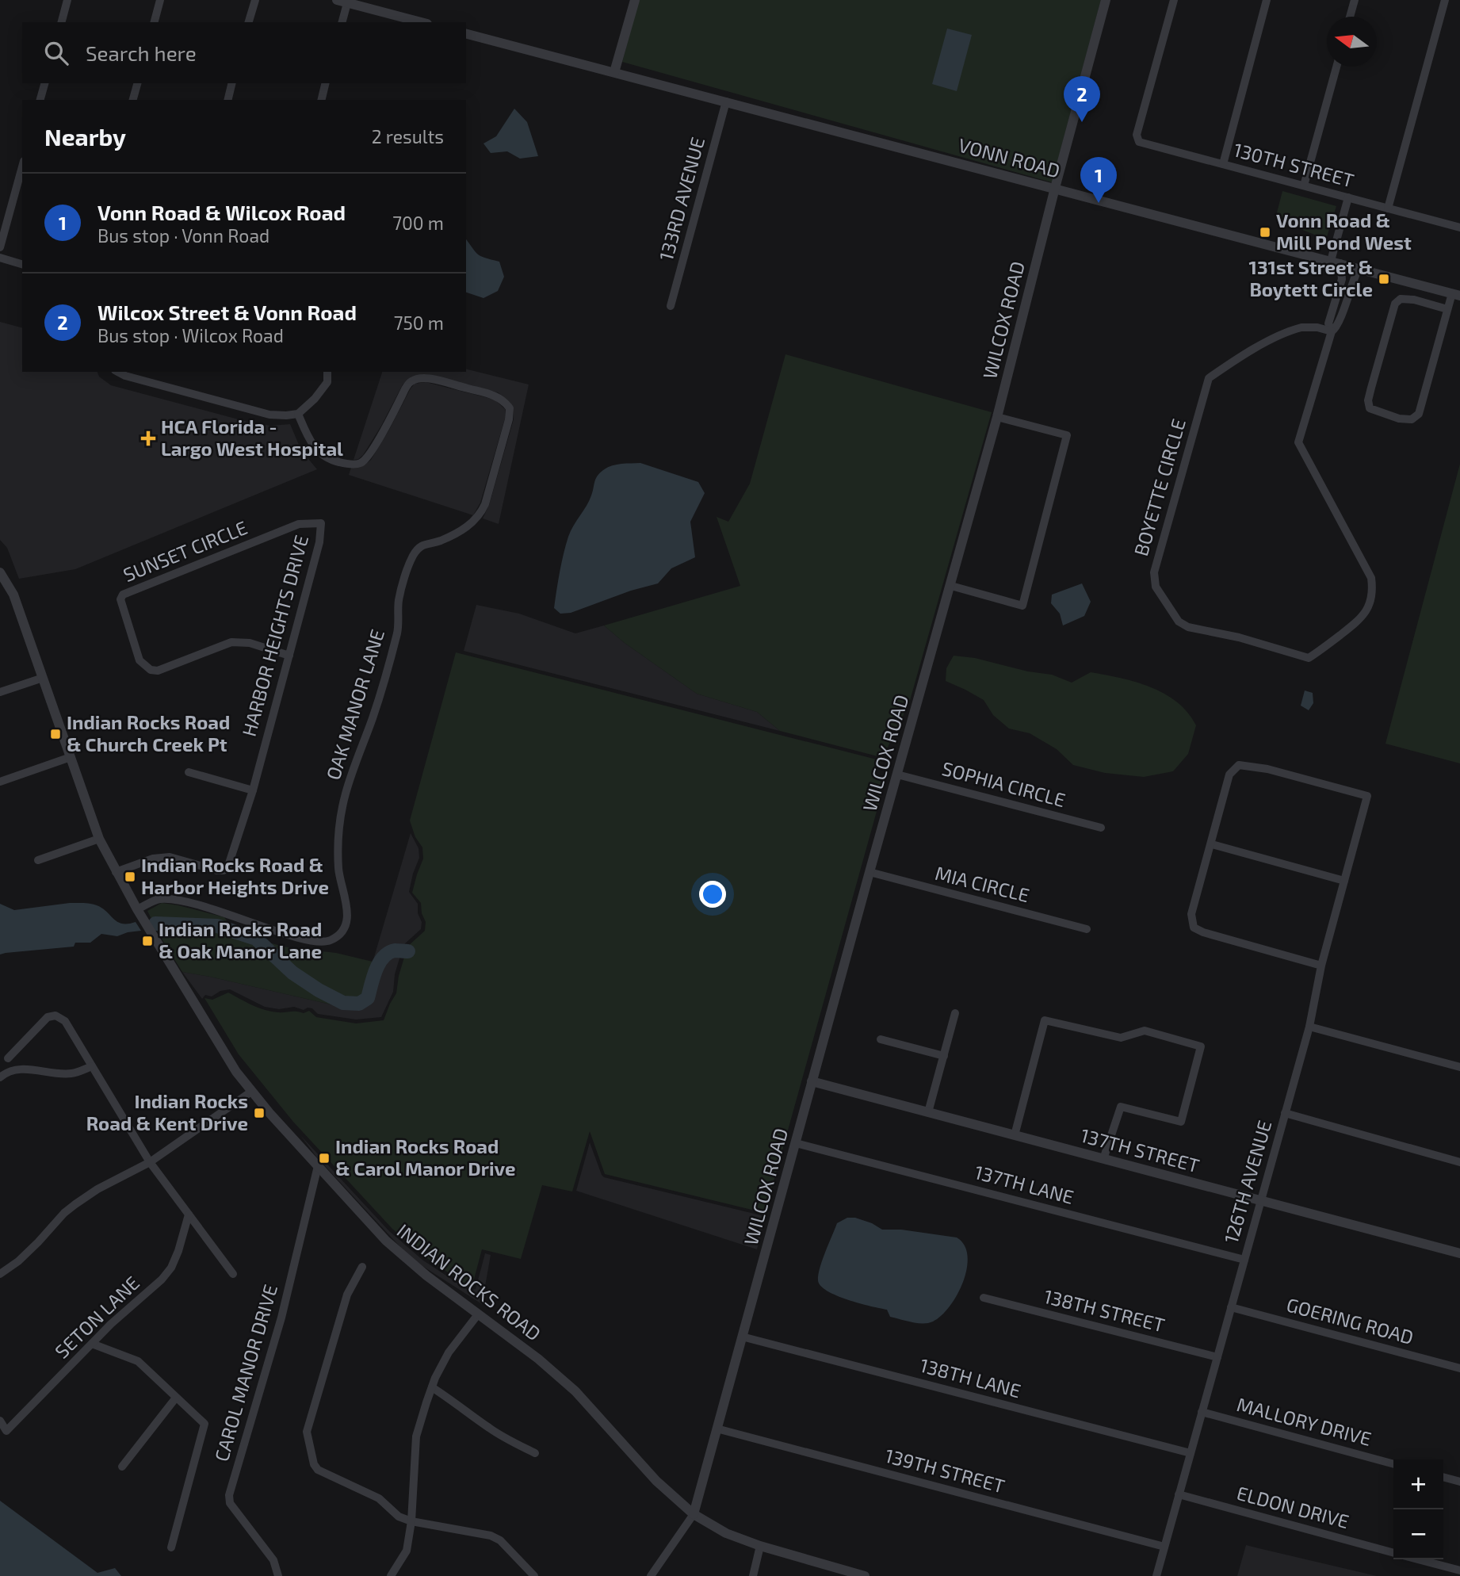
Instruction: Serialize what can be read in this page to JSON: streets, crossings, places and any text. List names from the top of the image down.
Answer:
{
  "streets": {
    "street": [
      "VONN ROAD",
      "130TH STREET",
      "133RD AVENUE",
      "WILCOX ROAD",
      "BOYETTE CIRCLE",
      "SUNSET CIRCLE",
      "HARBOR HEIGHTS DRIVE",
      "OAK MANOR LANE",
      "SOPHIA CIRCLE",
      "MIA CIRCLE",
      "137TH STREET",
      "126TH AVENUE",
      "137TH LANE",
      "INDIAN ROCKS ROAD",
      "138TH STREET",
      "SETON LANE",
      "GOERING ROAD",
      "CAROL MANOR DRIVE",
      "138TH LANE",
      "MALLORY DRIVE",
      "139TH STREET",
      "ELDON DRIVE"
    ]
  },
  "crossings": [
    ["VONN ROAD", "133RD AVENUE"],
    ["VONN ROAD", "WILCOX ROAD"],
    ["VONN ROAD", "BOYETTE CIRCLE"],
    ["130TH STREET", "BOYETTE CIRCLE"],
    ["WILCOX ROAD", "SOPHIA CIRCLE"],
    ["WILCOX ROAD", "MIA CIRCLE"],
    ["WILCOX ROAD", "137TH STREET"],
    ["WILCOX ROAD", "137TH LANE"],
    ["WILCOX ROAD", "INDIAN ROCKS ROAD"],
    ["WILCOX ROAD", "138TH LANE"],
    ["WILCOX ROAD", "139TH STREET"],
    ["SUNSET CIRCLE", "HARBOR HEIGHTS DRIVE"],
    ["HARBOR HEIGHTS DRIVE", "INDIAN ROCKS ROAD"],
    ["OAK MANOR LANE", "INDIAN ROCKS ROAD"],
    ["137TH STREET", "126TH AVENUE"],
    ["126TH AVENUE", "137TH LANE"],
    ["126TH AVENUE", "138TH STREET"],
    ["126TH AVENUE", "GOERING ROAD"],
    ["126TH AVENUE", "138TH LANE"],
    ["126TH AVENUE", "MALLORY DRIVE"],
    ["126TH AVENUE", "139TH STREET"],
    ["126TH AVENUE", "ELDON DRIVE"],
    ["INDIAN ROCKS ROAD", "CAROL MANOR DRIVE"]
  ],
  "places": {
    "transit": [
      "Vonn Road & Mill Pond West",
      "131st Street & Boytett Circle",
      "Indian Rocks Road & Church Creek Pt",
      "Indian Rocks Road & Harbor Heights Drive",
      "Indian Rocks Road & Oak Manor Lane",
      "Indian Rocks Road & Kent Drive",
      "Indian Rocks Road & Carol Manor Drive"
    ],
    "health": ["HCA Florida - Largo West Hospital"]
  },
  "north": "left",
  "page": {
    "search": "Search here",
    "pins": ["2", "1"],
    "heading": ["Nearby", "2 results"],
    "list": [
      {
        "mark": "1",
        "name": "Vonn Road & Wilcox Road",
        "note": "Bus stop · Vonn Road",
        "value": "700 m"
      },
      {
        "mark": "2",
        "name": "Wilcox Street & Vonn Road",
        "note": "Bus stop · Wilcox Road",
        "value": "750 m"
      }
    ],
    "map_buttons": ["+", "−"]
  }
}
